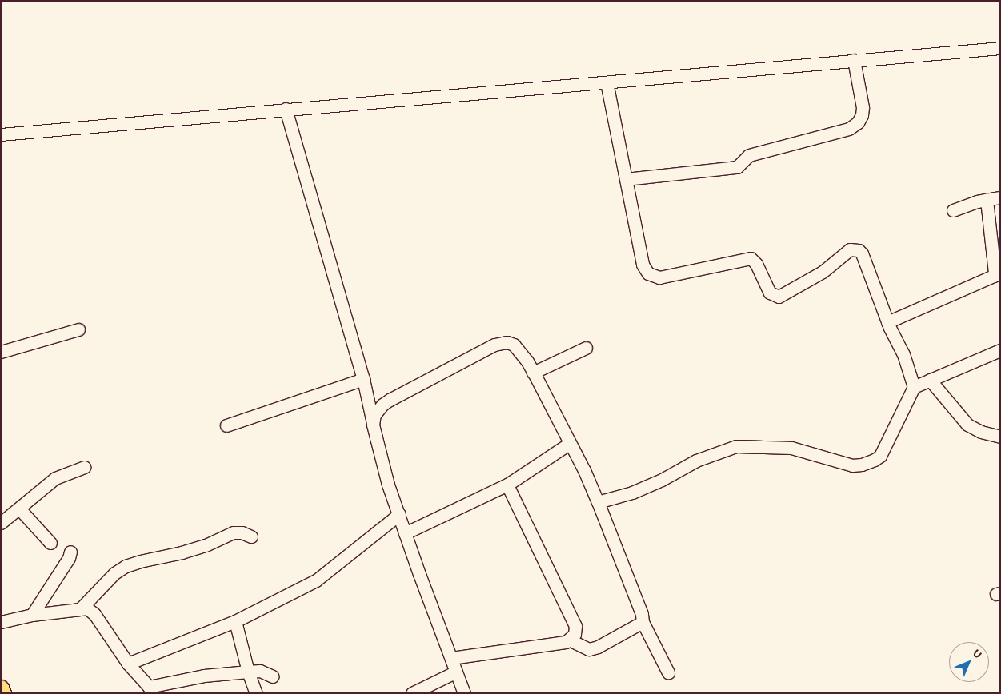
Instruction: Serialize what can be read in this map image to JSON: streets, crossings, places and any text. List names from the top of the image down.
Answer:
{
  "north": "top right"
}
